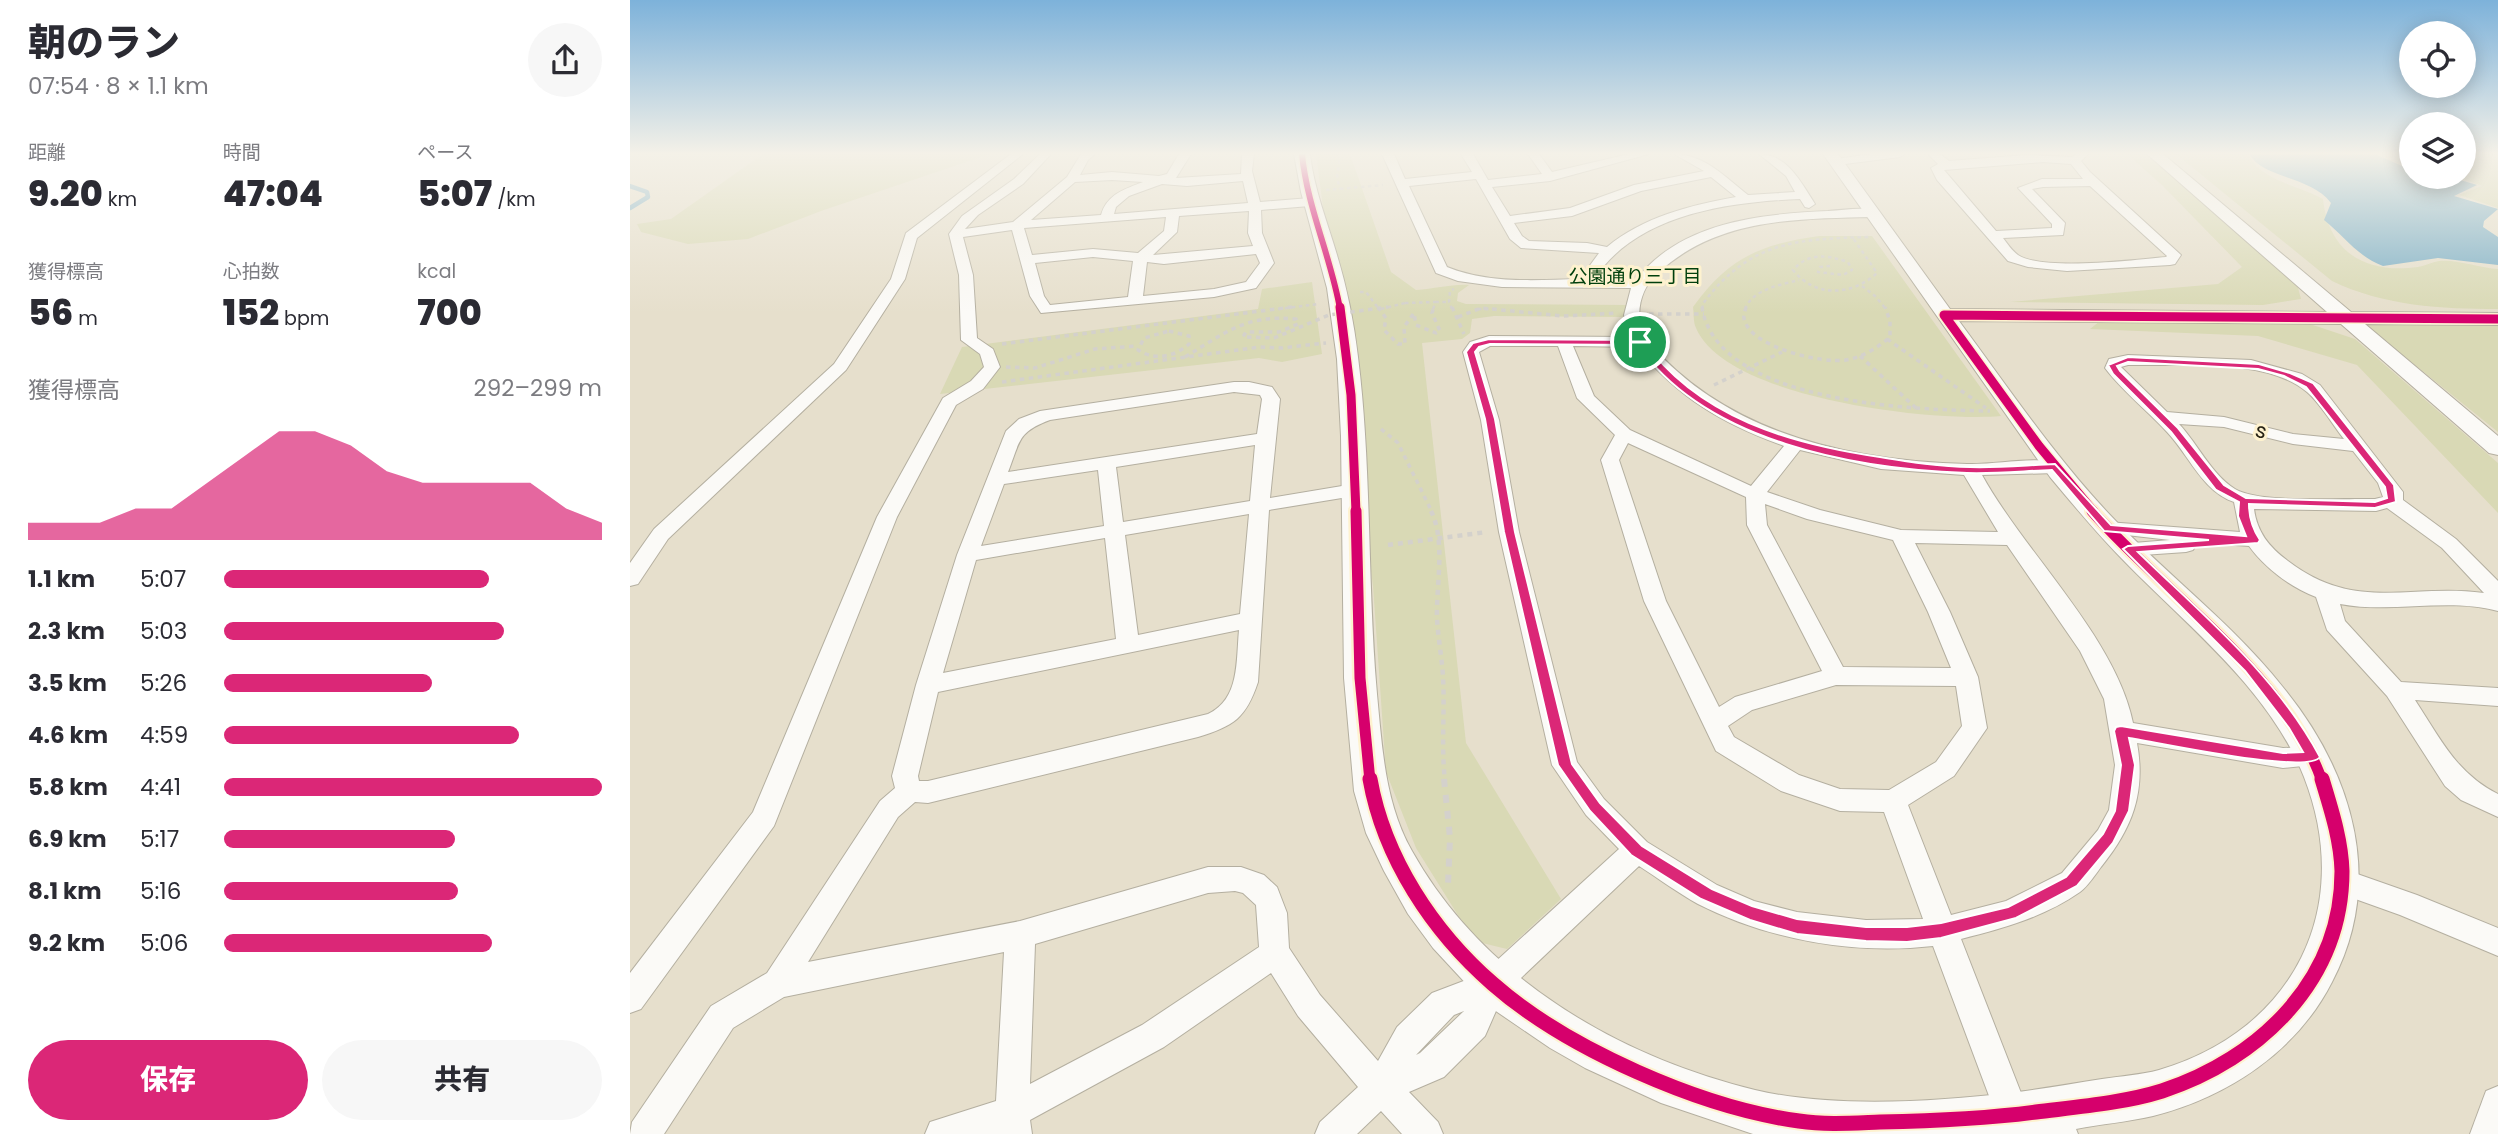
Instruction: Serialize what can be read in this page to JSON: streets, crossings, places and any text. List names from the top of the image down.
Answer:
{
  "streets": {
    "street": ["s"]
  },
  "districts": ["公園通り三丁目"],
  "page": {
    "heading": ["朝のラン", "07:54 · 8 × 1.1 km"],
    "stats": [
      ["距離", "9.20 km"],
      ["時間", "47:04"],
      ["ペース", "5:07 /km"],
      ["獲得標高", "56 m"],
      ["心拍数", "152 bpm"],
      ["kcal", "700"]
    ],
    "chart": ["獲得標高", "292–299 m"],
    "list": [
      {
        "name": "1.1 km",
        "note": "5:07"
      },
      {
        "name": "2.3 km",
        "note": "5:03"
      },
      {
        "name": "3.5 km",
        "note": "5:26"
      },
      {
        "name": "4.6 km",
        "note": "4:59"
      },
      {
        "name": "5.8 km",
        "note": "4:41"
      },
      {
        "name": "6.9 km",
        "note": "5:17"
      },
      {
        "name": "8.1 km",
        "note": "5:16"
      },
      {
        "name": "9.2 km",
        "note": "5:06"
      }
    ],
    "buttons": ["保存", "共有"]
  }
}
